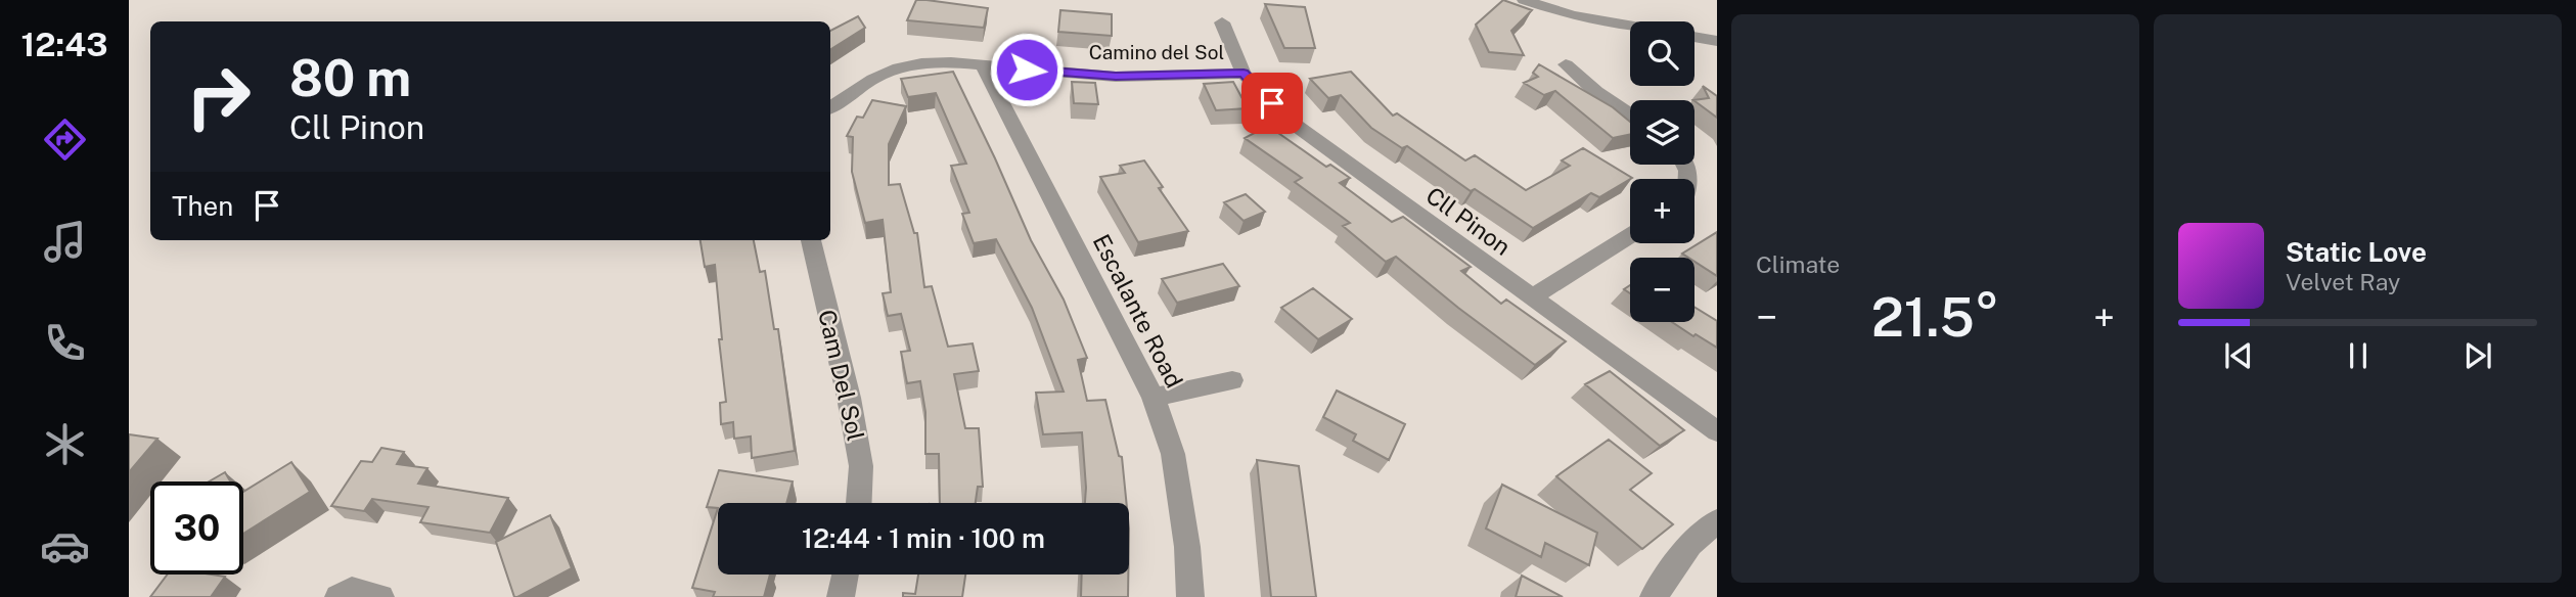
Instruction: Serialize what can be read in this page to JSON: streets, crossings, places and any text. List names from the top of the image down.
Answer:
{
  "streets": {
    "street": [
      "Camino del Sol",
      "Cll Pinon",
      "Escalante Road",
      "Cam Del Sol"
    ]
  },
  "crossings": [
    ["Camino del Sol", "Cll Pinon"],
    ["Camino del Sol", "Escalante Road"]
  ],
  "page": {
    "tabs": "12:43",
    "tile": "Climate",
    "map_buttons": ["+", "−"],
    "turn": ["80 m", "Cll Pinon"],
    "then": "Then",
    "song": ["Static Love", "Velvet Ray"],
    "heat": ["−", "21.5°", "+"],
    "limit": "30",
    "trip": "12:44 · 1 min · 100 m"
  }
}
